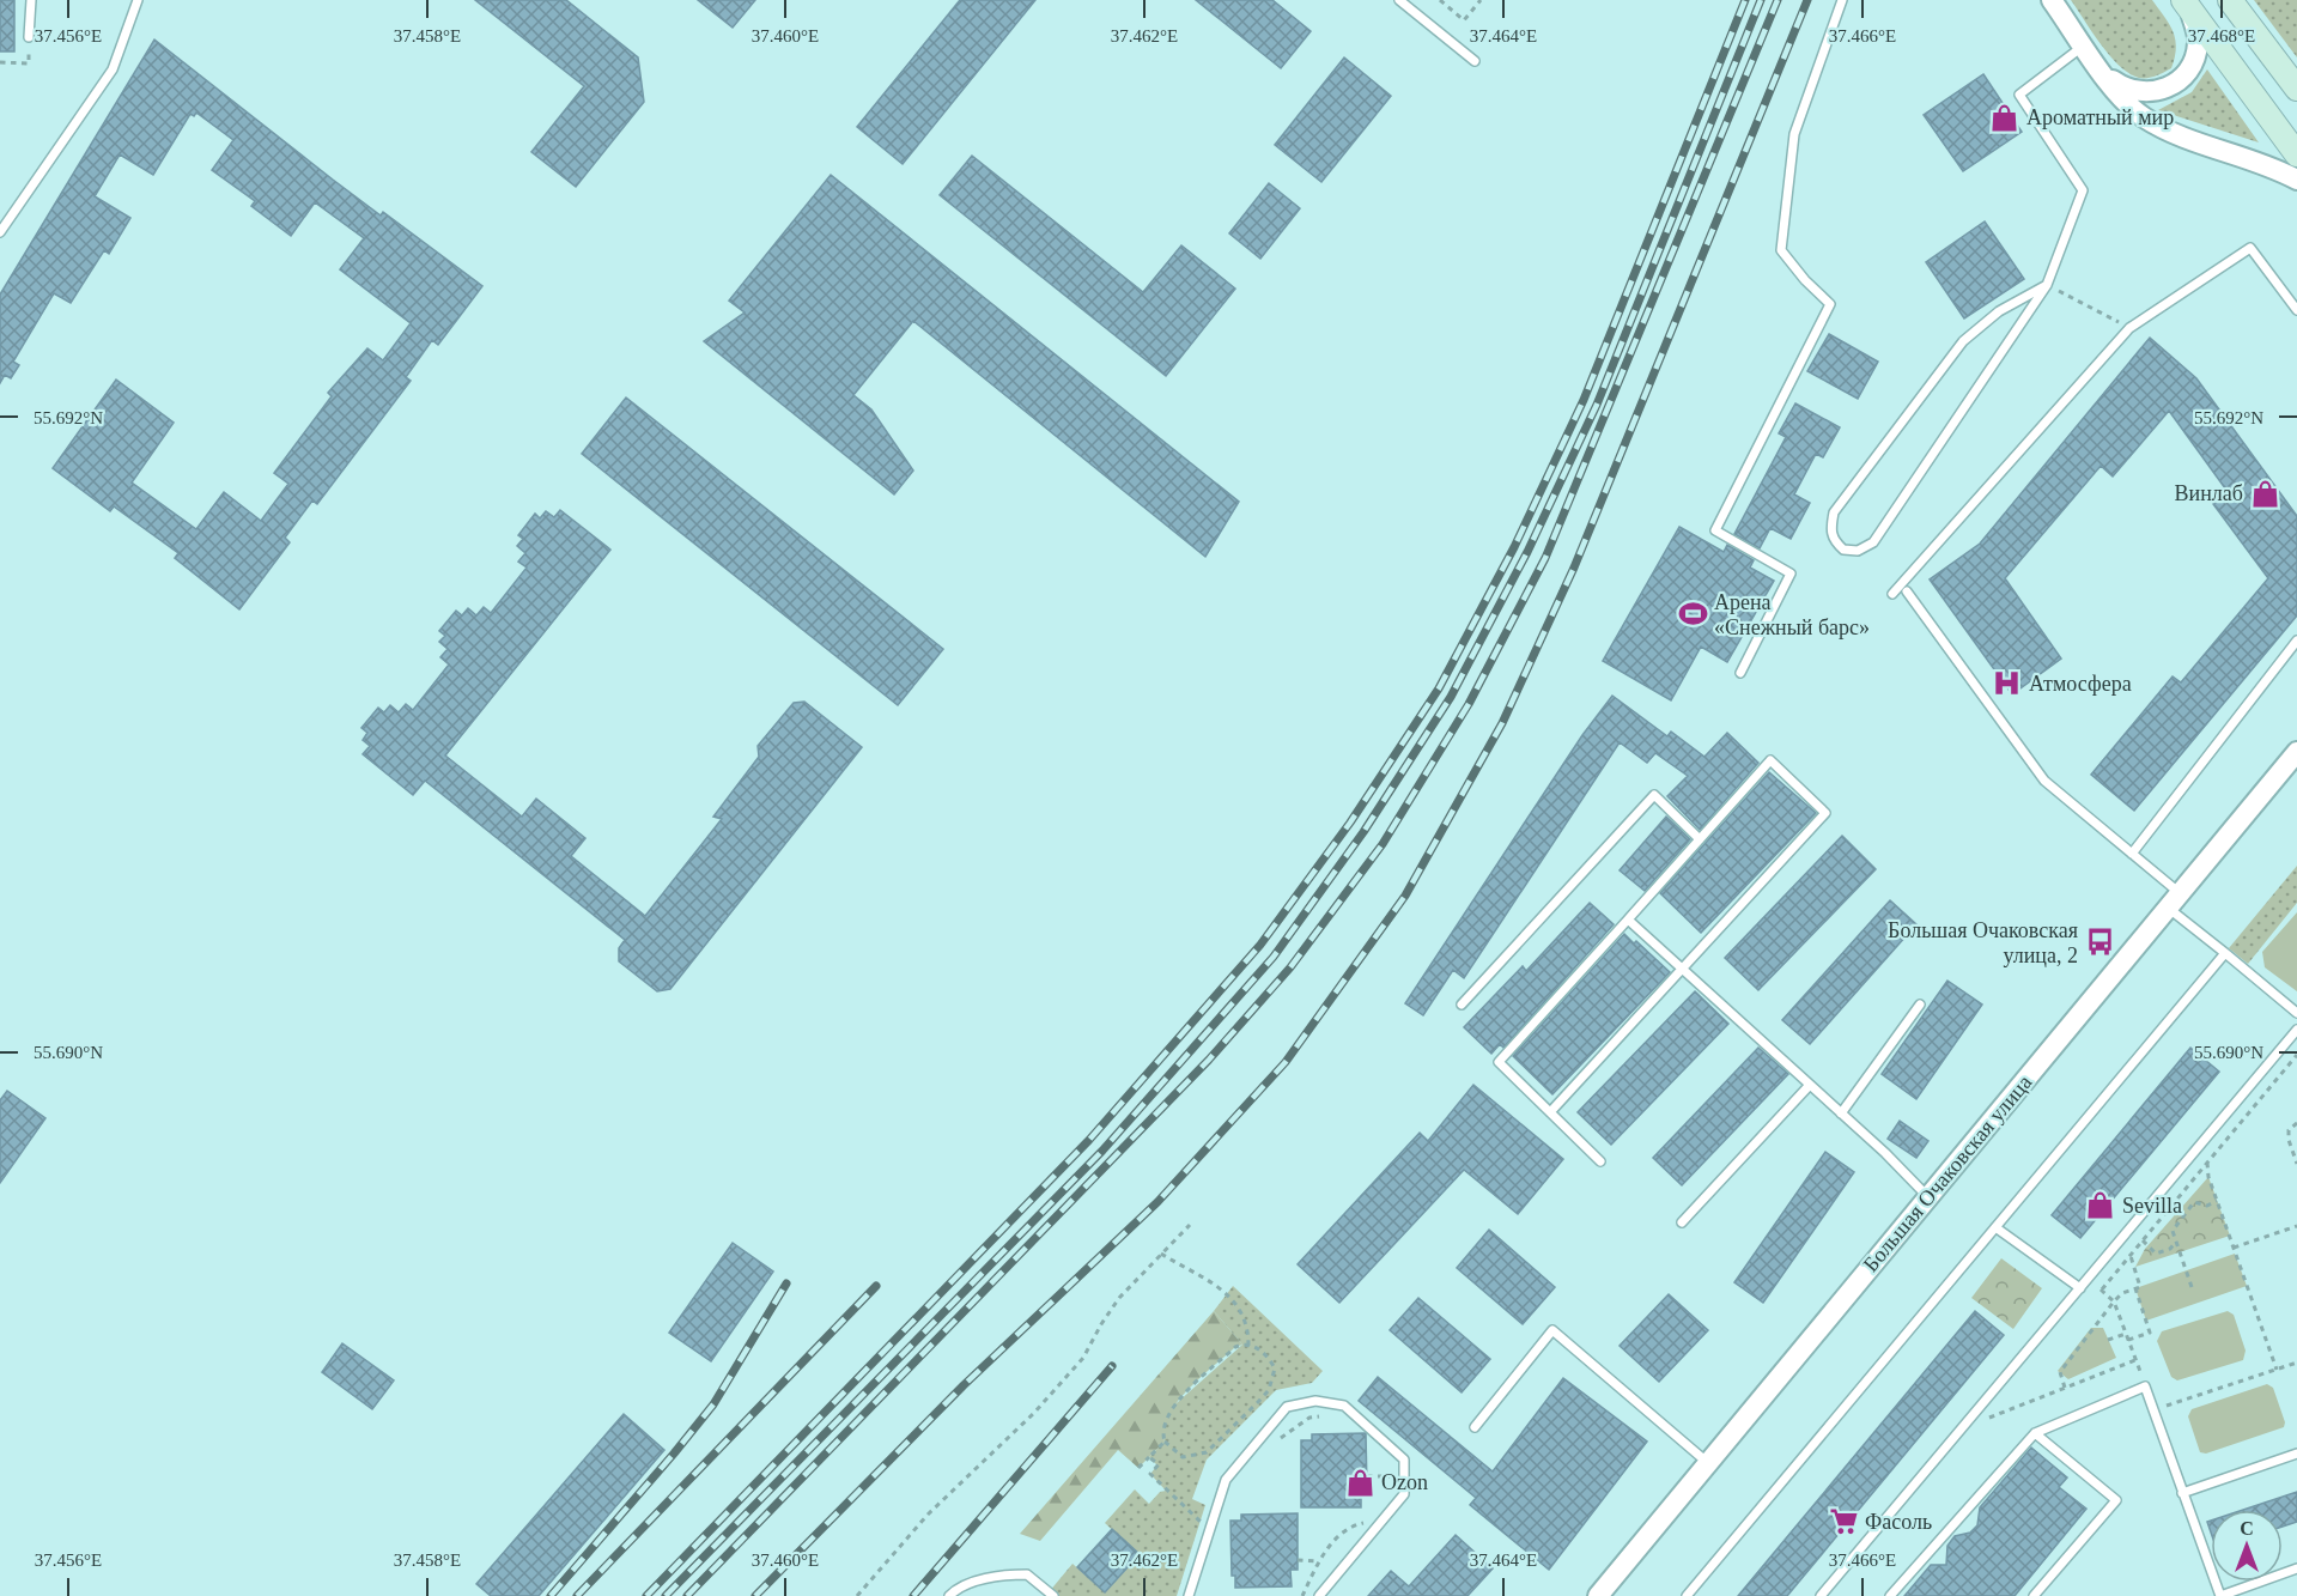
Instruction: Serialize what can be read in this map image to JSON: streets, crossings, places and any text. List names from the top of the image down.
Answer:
{
  "streets": {
    "street": ["Большая Очаковская улица"]
  },
  "places": {
    "shop": [
      "Ароматный мир",
      "Винлаб",
      "Sevilla",
      "Ozon"
    ],
    "sports": ["Арена «Снежный барс»"],
    "hospital": ["Атмосфера"],
    "bus stop": ["Большая Очаковская улица, 2"],
    "supermarket": ["Фасоль"]
  },
  "north": "top",
  "coordinates": [
    "37.456°E",
    "37.458°E",
    "37.460°E",
    "37.462°E",
    "37.464°E",
    "37.466°E",
    "37.468°E",
    "55.692°N",
    "55.690°N"
  ]
}
